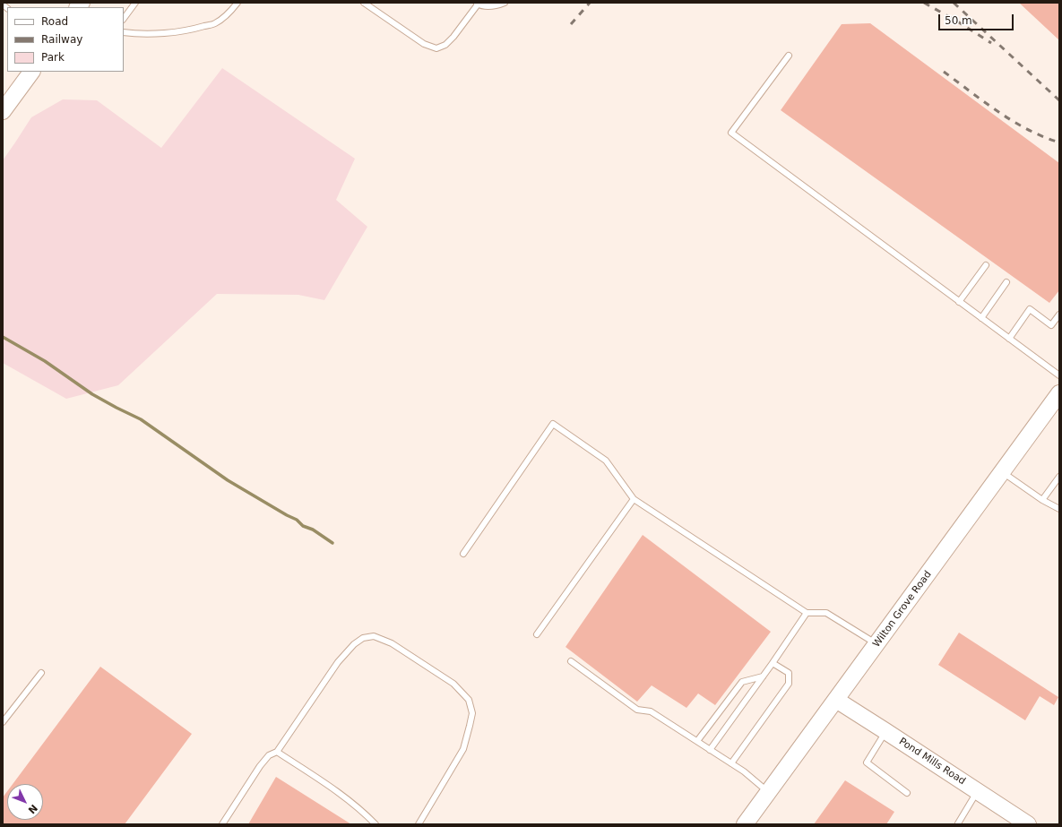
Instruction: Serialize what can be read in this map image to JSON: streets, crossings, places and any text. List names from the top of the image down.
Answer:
{
  "streets": {
    "main road": ["Wilton Grove Road", "Pond Mills Road"]
  },
  "crossings": [
    ["Wilton Grove Road", "Pond Mills Road"]
  ],
  "legend": ["Road", "Railway", "Park"],
  "scale_bar": "50 m",
  "north": "bottom right"
}
